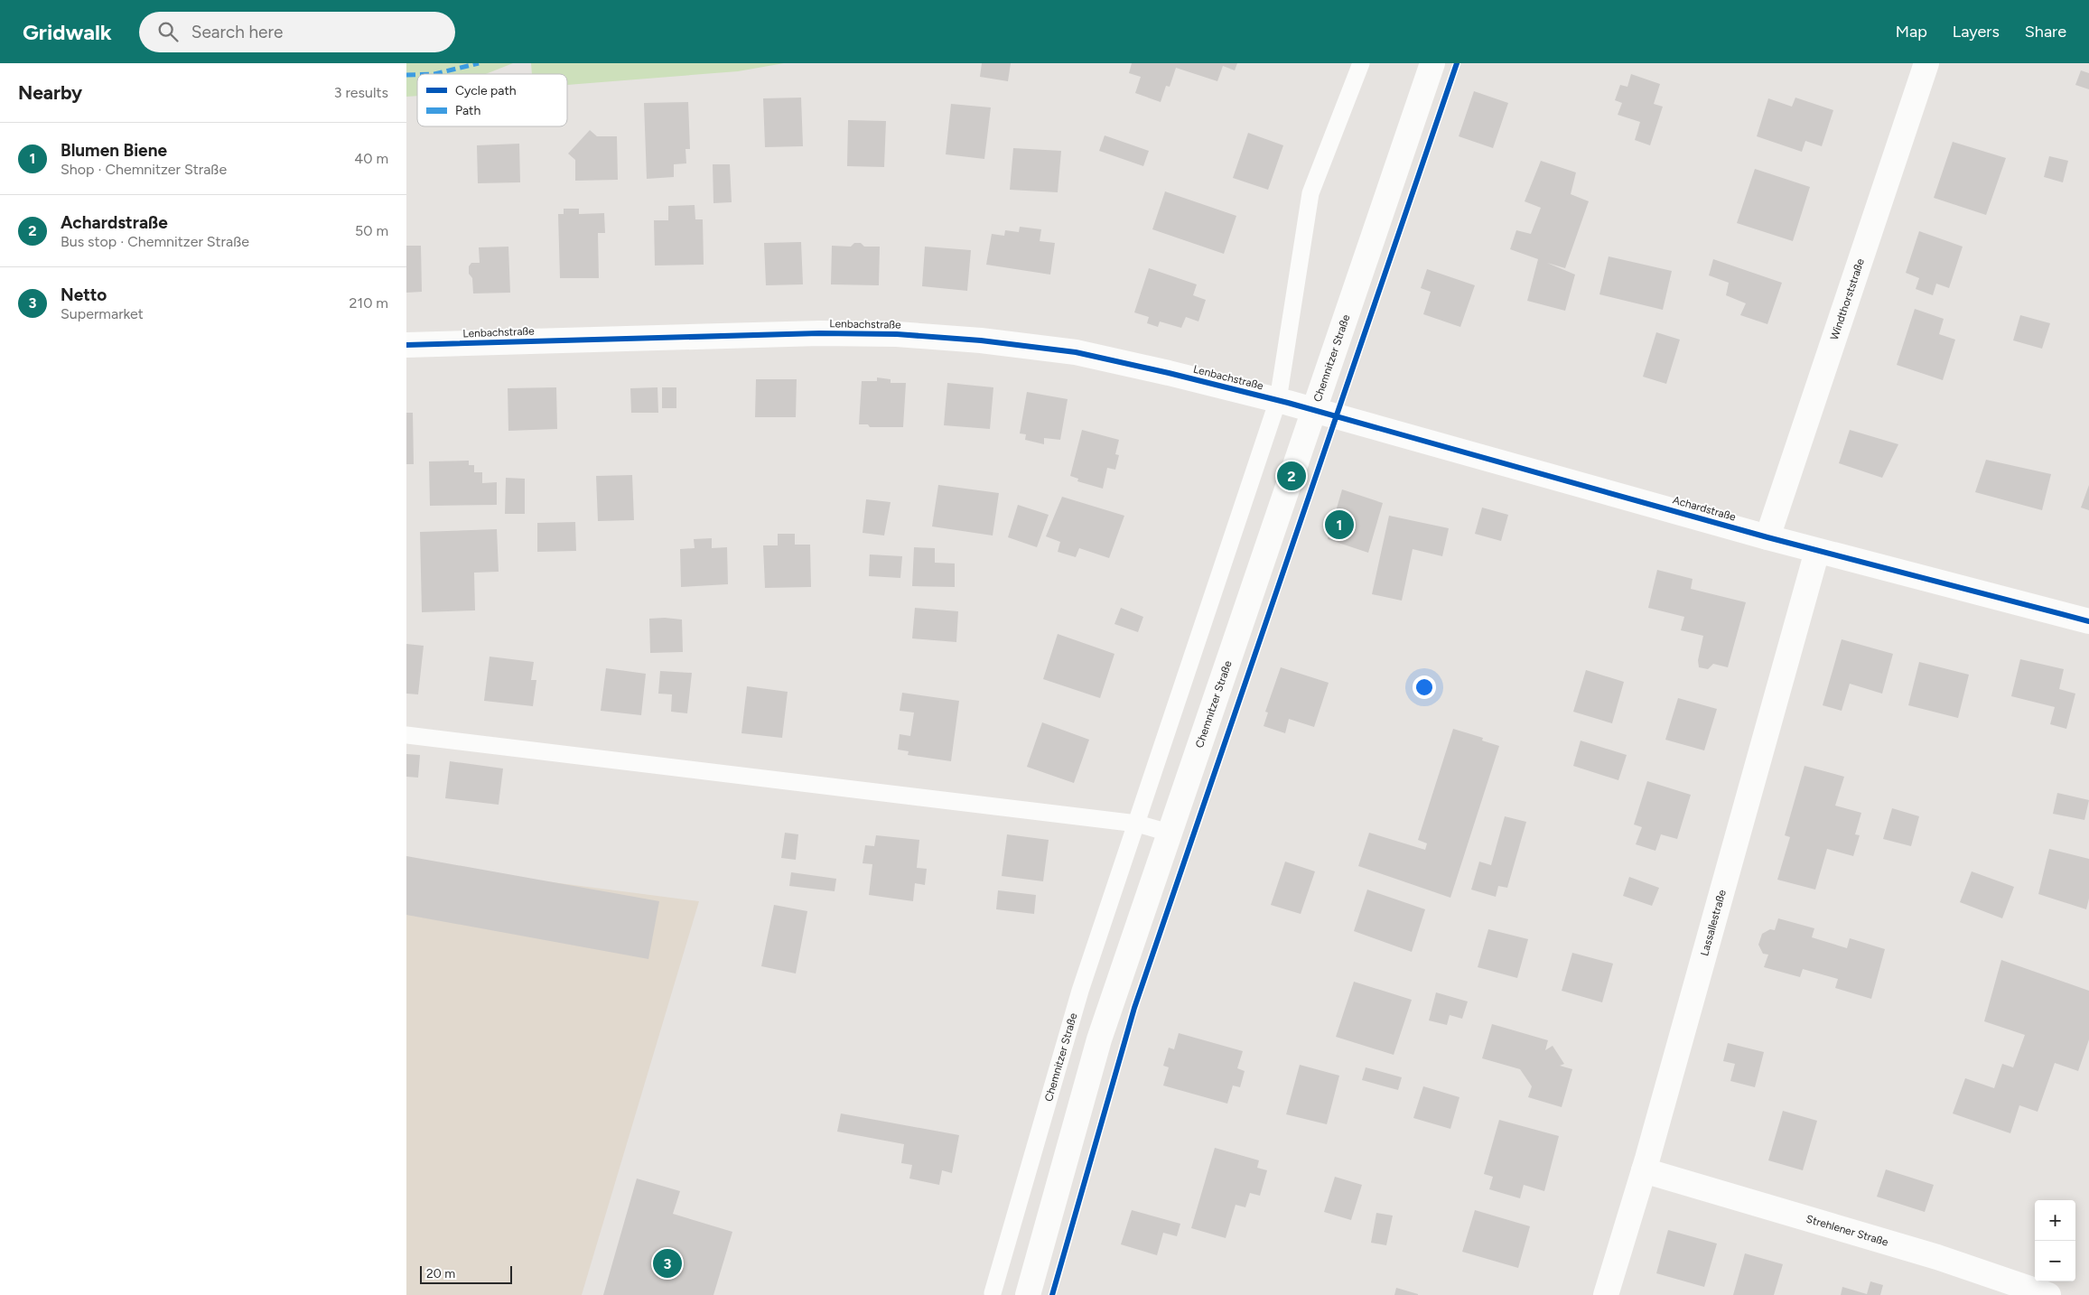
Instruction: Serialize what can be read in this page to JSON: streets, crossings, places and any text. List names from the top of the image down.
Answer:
{
  "streets": {
    "street": [
      "Windthorststraße",
      "Lenbachstraße",
      "Chemnitzer Straße",
      "Achardstraße",
      "Lassallestraße",
      "Strehlener Straße"
    ]
  },
  "crossings": [
    ["Windthorststraße", "Achardstraße"],
    ["Lenbachstraße", "Chemnitzer Straße"],
    ["Lenbachstraße", "Achardstraße"],
    ["Chemnitzer Straße", "Achardstraße"],
    ["Achardstraße", "Lassallestraße"],
    ["Lassallestraße", "Strehlener Straße"]
  ],
  "legend": ["Cycle path", "Path"],
  "scale_bar": "20 m",
  "page": {
    "header": "Gridwalk",
    "search": "Search here",
    "nav": ["Map", "Layers", "Share"],
    "heading": ["Nearby", "3 results"],
    "list": [
      {
        "mark": "1",
        "name": "Blumen Biene",
        "note": "Shop · Chemnitzer Straße",
        "value": "40 m"
      },
      {
        "mark": "2",
        "name": "Achardstraße",
        "note": "Bus stop · Chemnitzer Straße",
        "value": "50 m"
      },
      {
        "mark": "3",
        "name": "Netto",
        "note": "Supermarket",
        "value": "210 m"
      }
    ],
    "pins": ["2", "1", "3"],
    "map_buttons": ["+", "−"],
    "scale": "20 m"
  }
}
